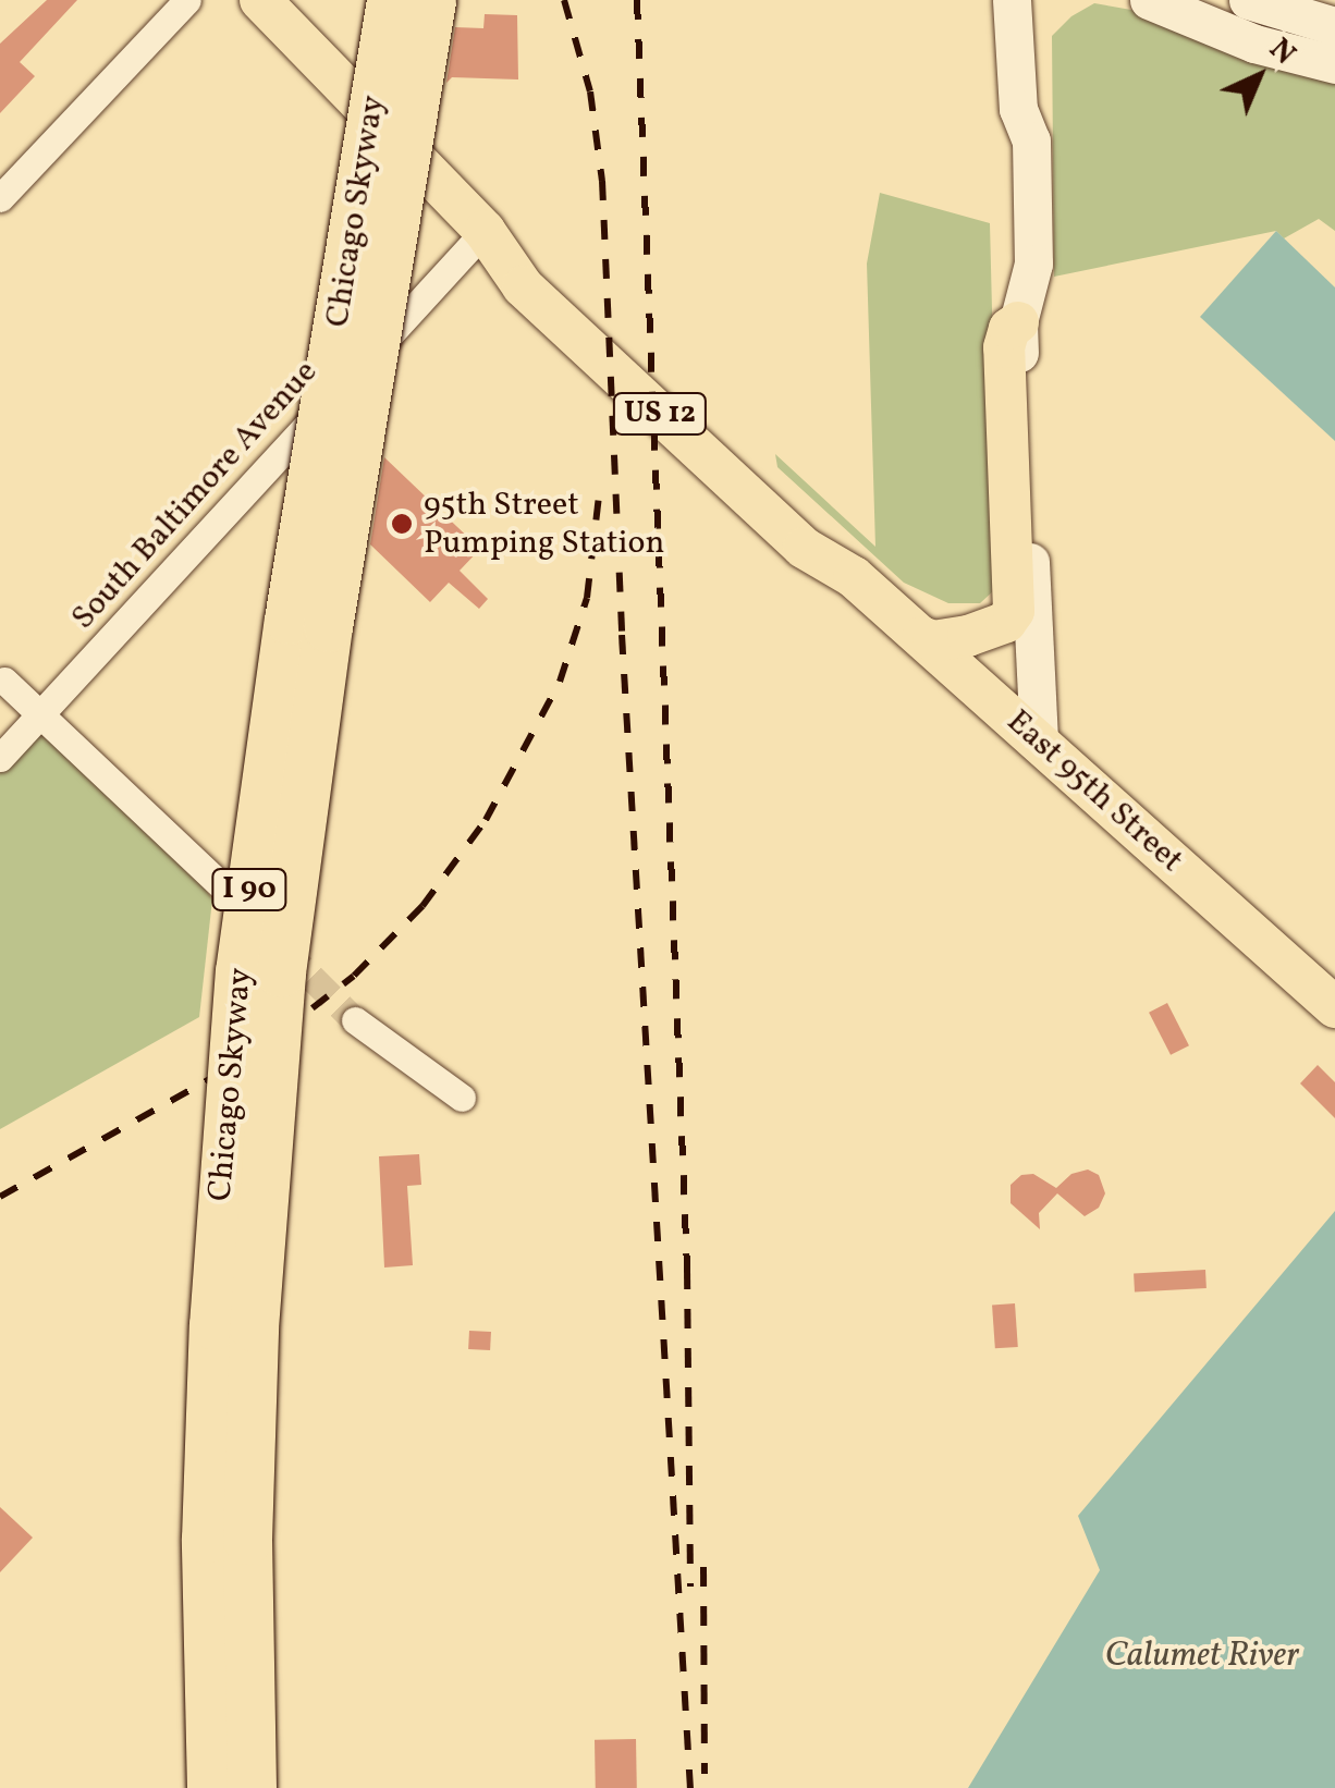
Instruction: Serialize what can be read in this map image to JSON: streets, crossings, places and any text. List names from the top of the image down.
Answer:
{
  "streets": {
    "highway": ["Chicago Skyway", "I 90"],
    "main road": ["US 12", "East 95th Street"],
    "street": ["South Baltimore Avenue"]
  },
  "crossings": [
    ["South Baltimore Avenue", "East 95th Street"]
  ],
  "water": ["Calumet River"],
  "places": ["95th Street Pumping Station"],
  "north": "top right"
}
